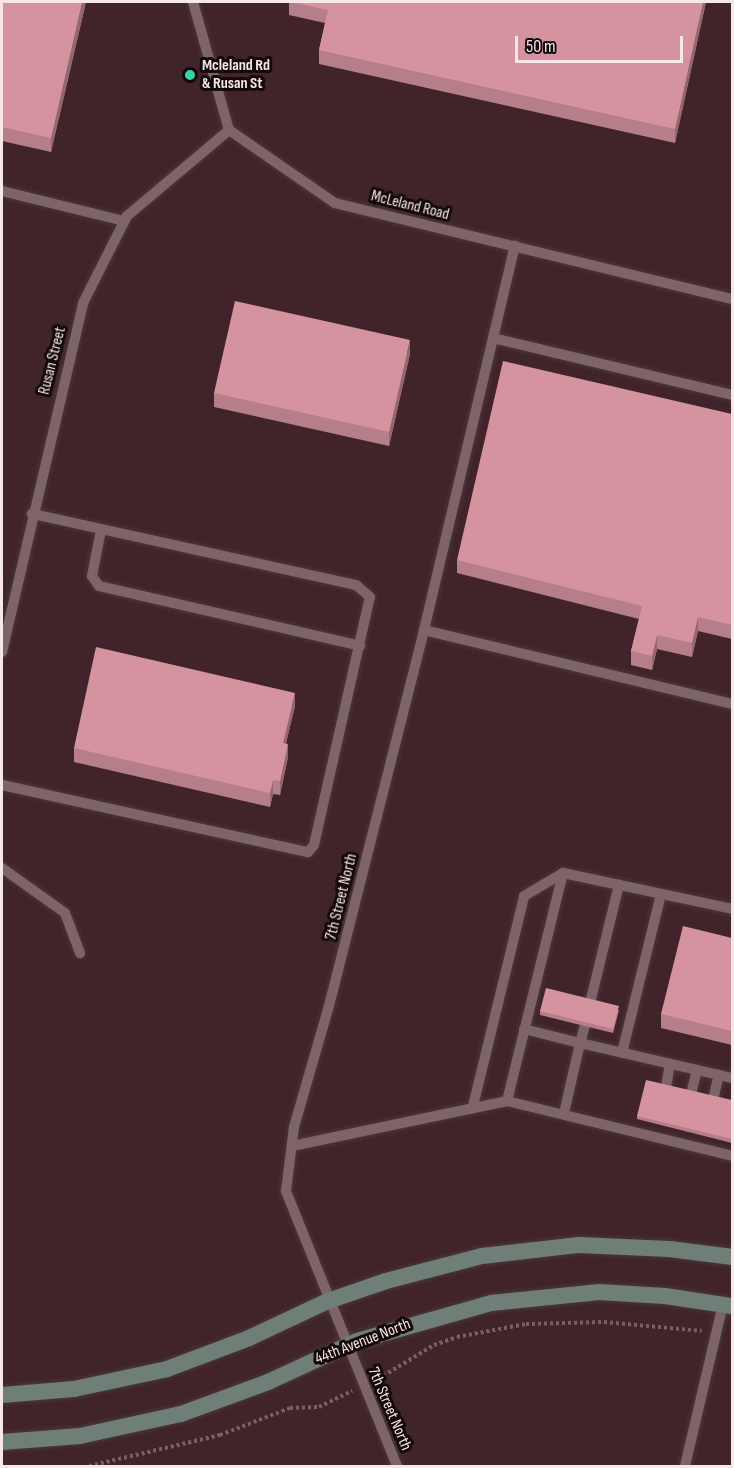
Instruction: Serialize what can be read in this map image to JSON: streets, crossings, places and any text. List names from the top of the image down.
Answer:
{
  "streets": {
    "main road": ["44th Avenue North"],
    "lane": ["McLeland Road", "Rusan Street", "7th Street North"]
  },
  "crossings": [
    ["McLeland Road", "Rusan Street"],
    ["McLeland Road", "7th Street North"],
    ["7th Street North", "44th Avenue North"]
  ],
  "places": ["Mcleland Rd & Rusan St"],
  "scale_bar": "50 m"
}
